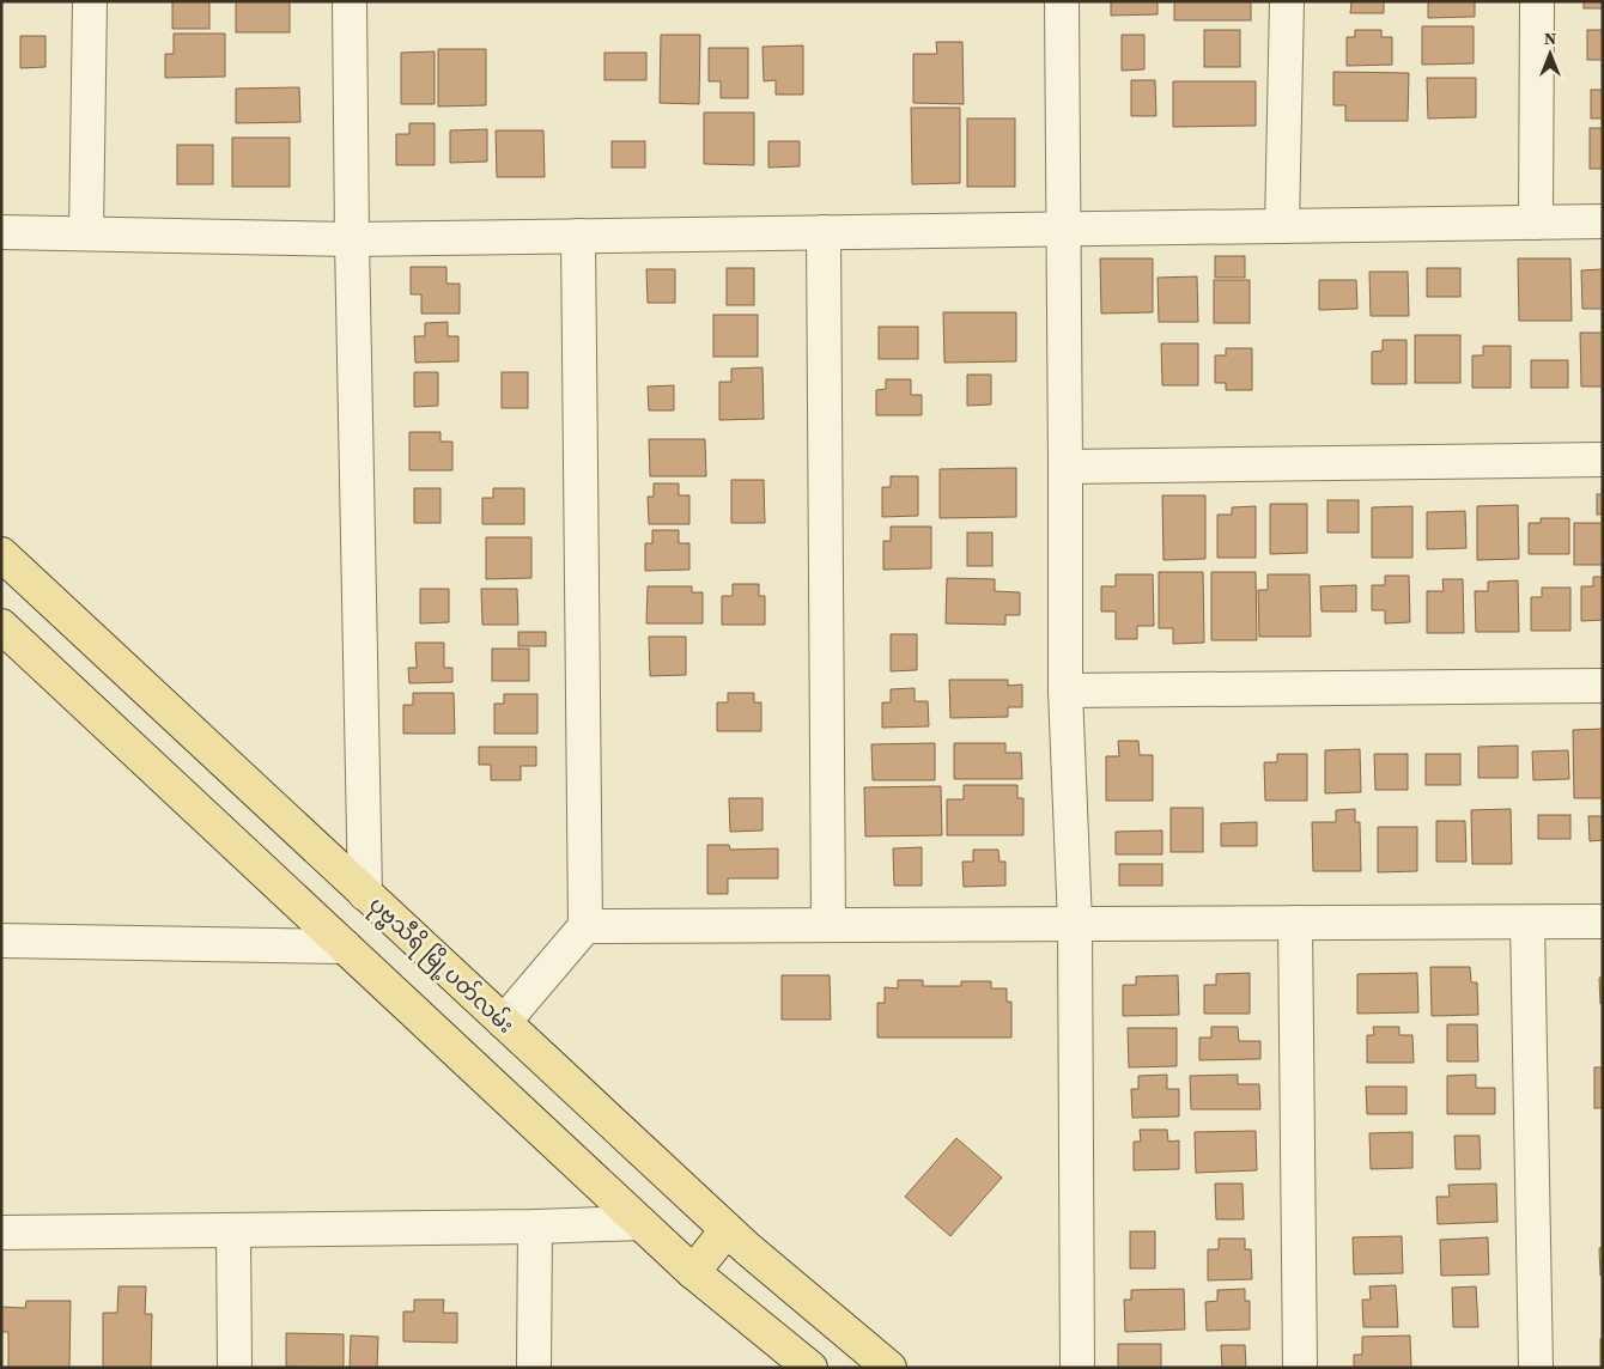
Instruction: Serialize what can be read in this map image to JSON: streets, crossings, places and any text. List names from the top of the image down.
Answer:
{
  "streets": {
    "main road": ["ပုဗ္ဗသီရိ မြို့ပတ်လမ်း"]
  },
  "north": "top"
}
